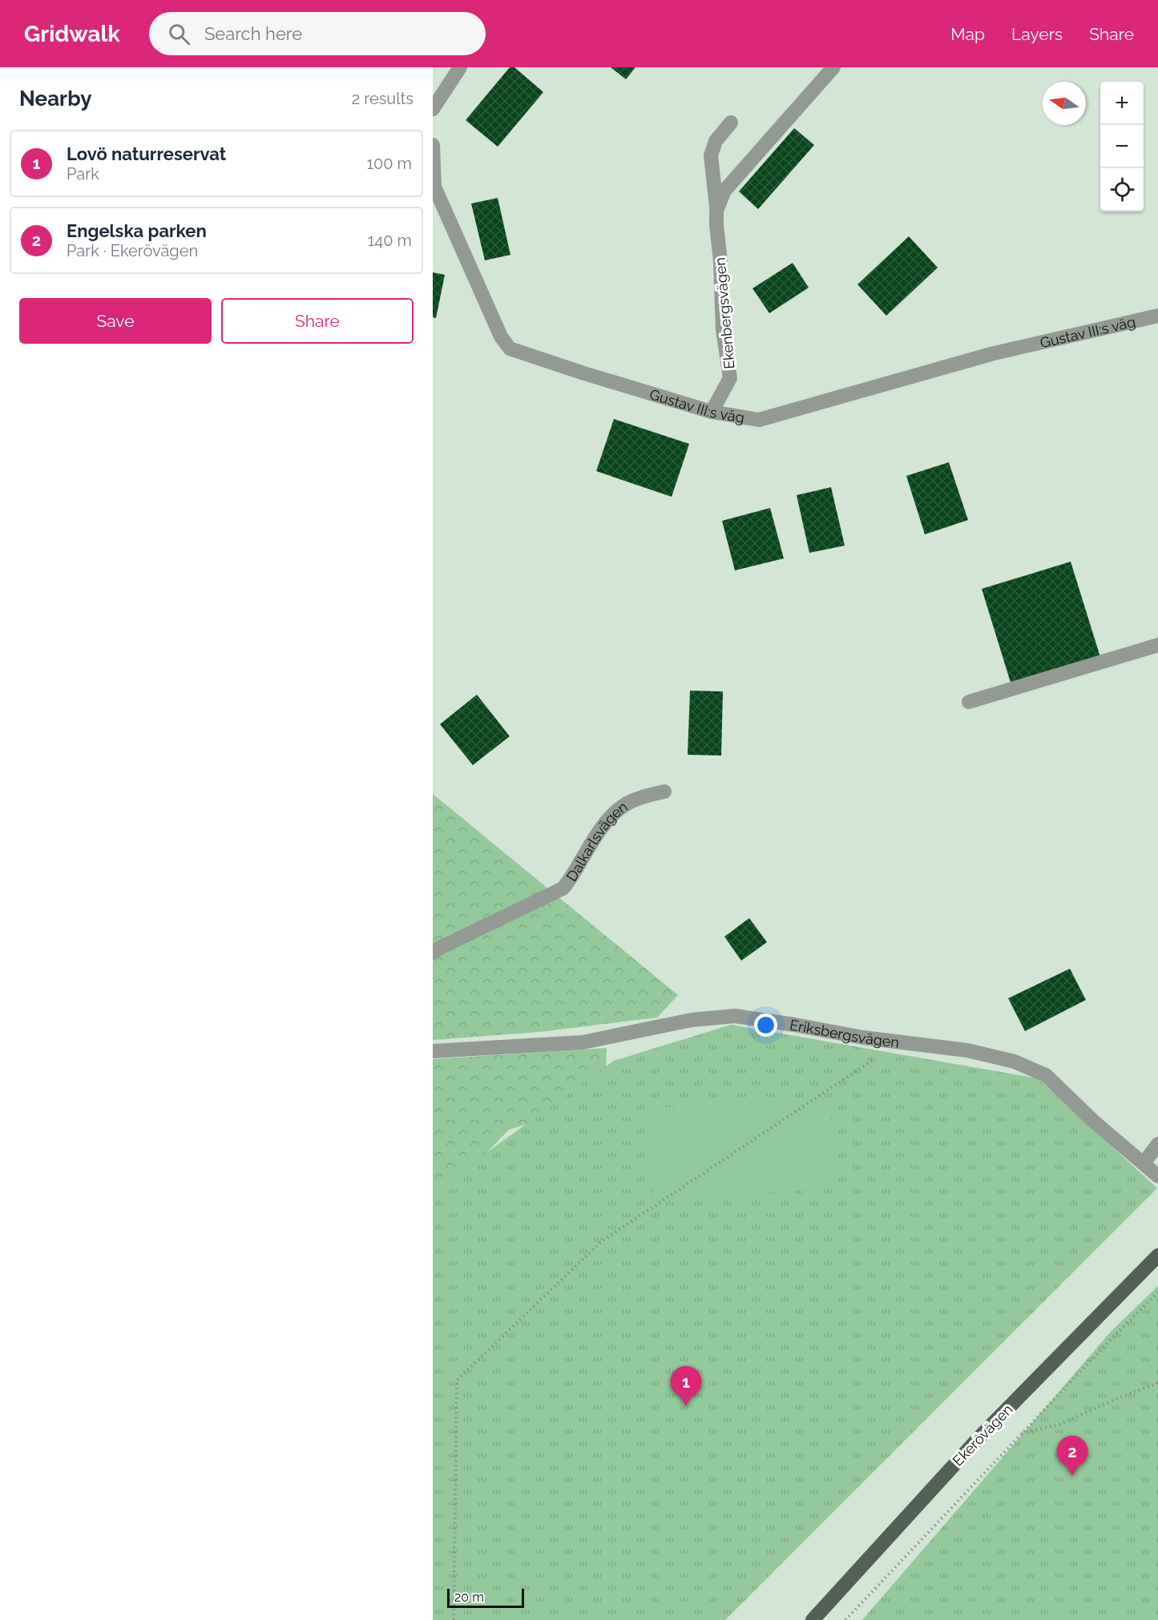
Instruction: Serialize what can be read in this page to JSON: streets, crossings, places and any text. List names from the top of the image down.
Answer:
{
  "streets": {
    "main road": ["Ekerövägen"],
    "street": [
      "Ekenbergsvägen",
      "Gustav III:s väg",
      "Dalkarlsvägen",
      "Eriksbergsvägen"
    ]
  },
  "crossings": [
    ["Ekenbergsvägen", "Gustav III:s väg"]
  ],
  "scale_bar": "20 m",
  "north": "left",
  "page": {
    "header": "Gridwalk",
    "search": "Search here",
    "nav": ["Map", "Layers", "Share"],
    "heading": ["Nearby", "2 results"],
    "map_buttons": ["+", "−"],
    "list": [
      {
        "mark": "1",
        "name": "Lovö naturreservat",
        "note": "Park",
        "value": "100 m"
      },
      {
        "mark": "2",
        "name": "Engelska parken",
        "note": "Park · Ekerövägen",
        "value": "140 m"
      }
    ],
    "buttons": ["Save", "Share"],
    "pins": ["1", "2"],
    "scale": "20 m"
  }
}
